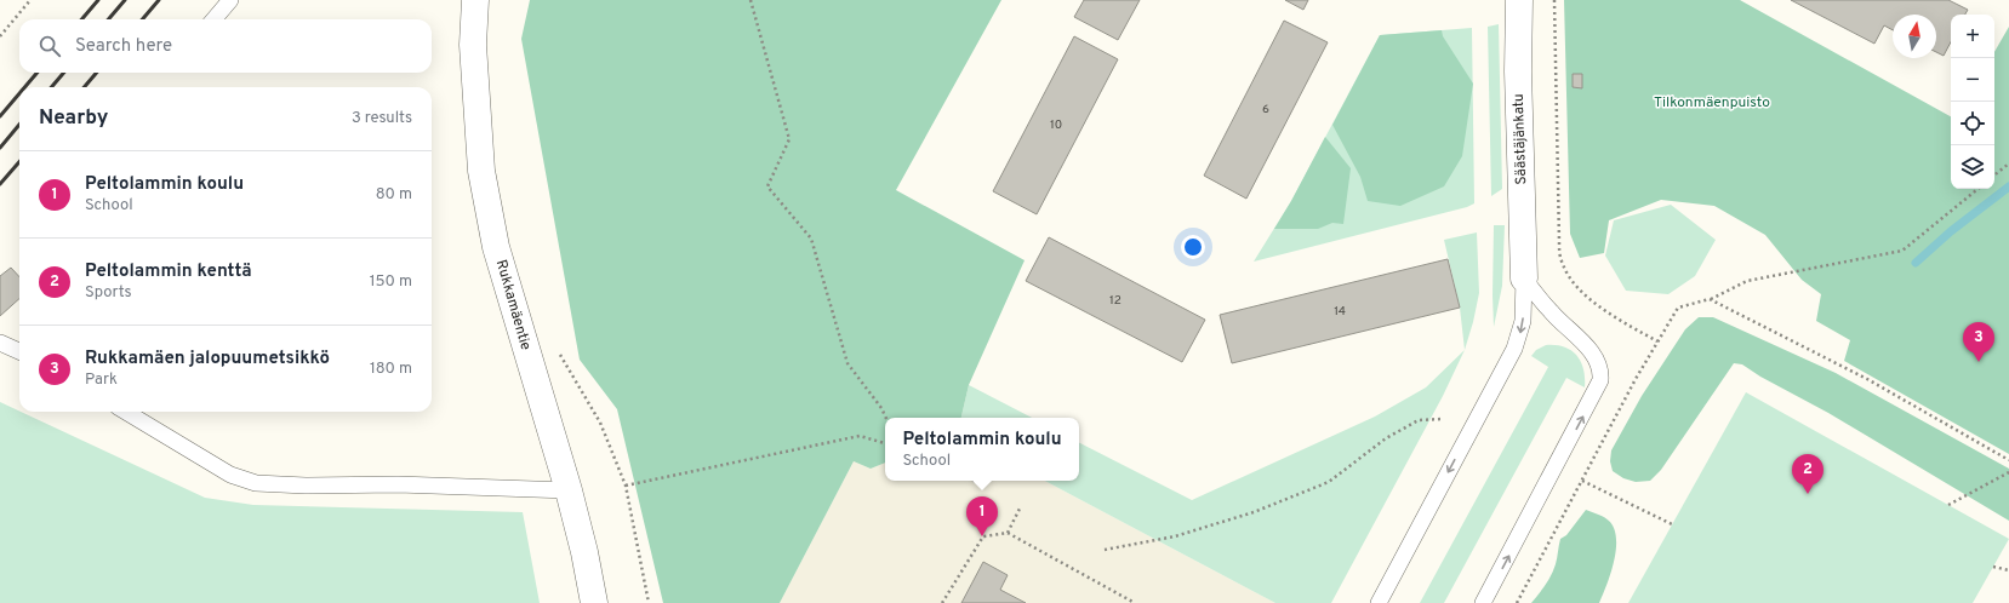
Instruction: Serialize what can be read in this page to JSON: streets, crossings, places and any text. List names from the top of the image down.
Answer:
{
  "streets": {
    "main road": ["Säästäjänkatu", "Rukkamäentie"]
  },
  "parks": ["Tilkonmäenpuisto"],
  "house_numbers": [
    "6",
    "10",
    "12",
    "14"
  ],
  "north": "top",
  "page": {
    "map_buttons": ["+", "−"],
    "search": "Search here",
    "heading": ["Nearby", "3 results"],
    "list": [
      {
        "mark": "1",
        "name": "Peltolammin koulu",
        "note": "School",
        "value": "80 m"
      },
      {
        "mark": "2",
        "name": "Peltolammin kenttä",
        "note": "Sports",
        "value": "150 m"
      },
      {
        "mark": "3",
        "name": "Rukkamäen jalopuumetsikkö",
        "note": "Park",
        "value": "180 m"
      }
    ],
    "pins": ["3", "2", "1"],
    "popup": ["Peltolammin koulu", "School"]
  }
}
